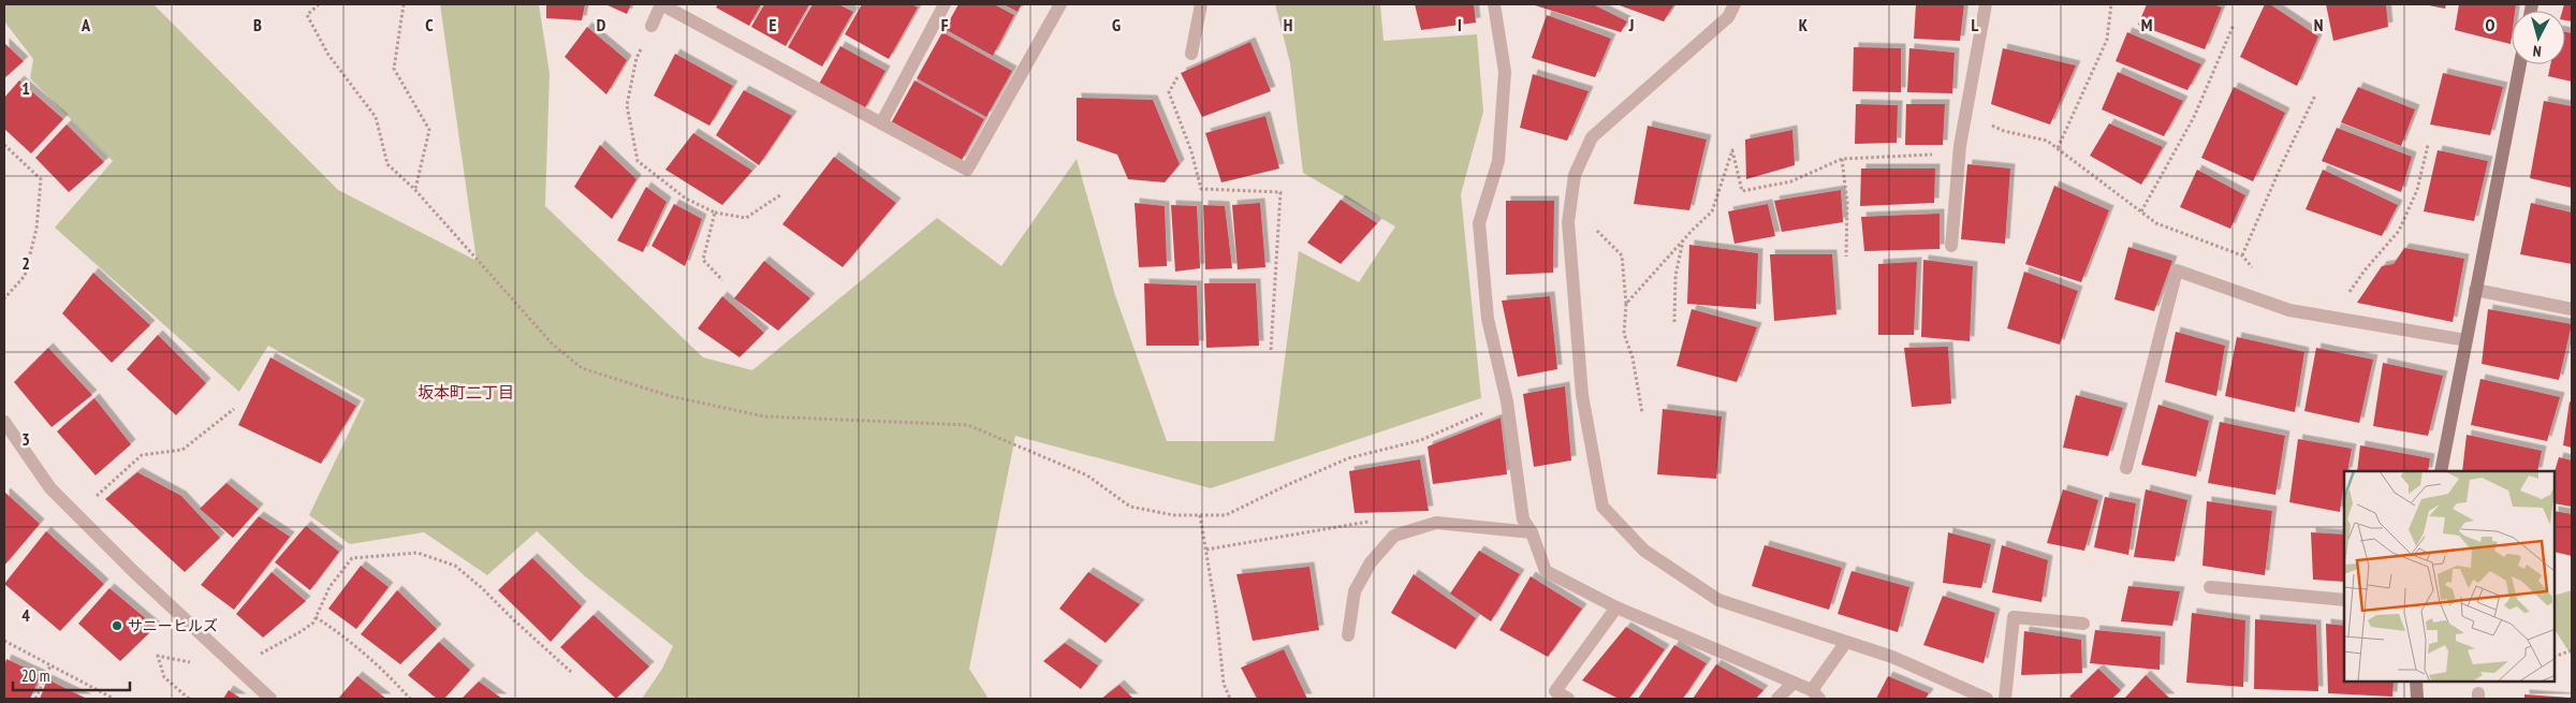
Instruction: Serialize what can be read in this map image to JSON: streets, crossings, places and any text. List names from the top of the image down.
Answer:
{
  "districts": ["坂本町二丁目"],
  "places": ["サニーヒルズ"],
  "scale_bar": "20 m",
  "north": "bottom",
  "grid": {
    "columns": [
      "A",
      "B",
      "C",
      "D",
      "E",
      "F",
      "G",
      "H",
      "I",
      "J",
      "K",
      "L",
      "M",
      "N",
      "O"
    ],
    "rows": [
      "1",
      "2",
      "3",
      "4"
    ]
  }
}
